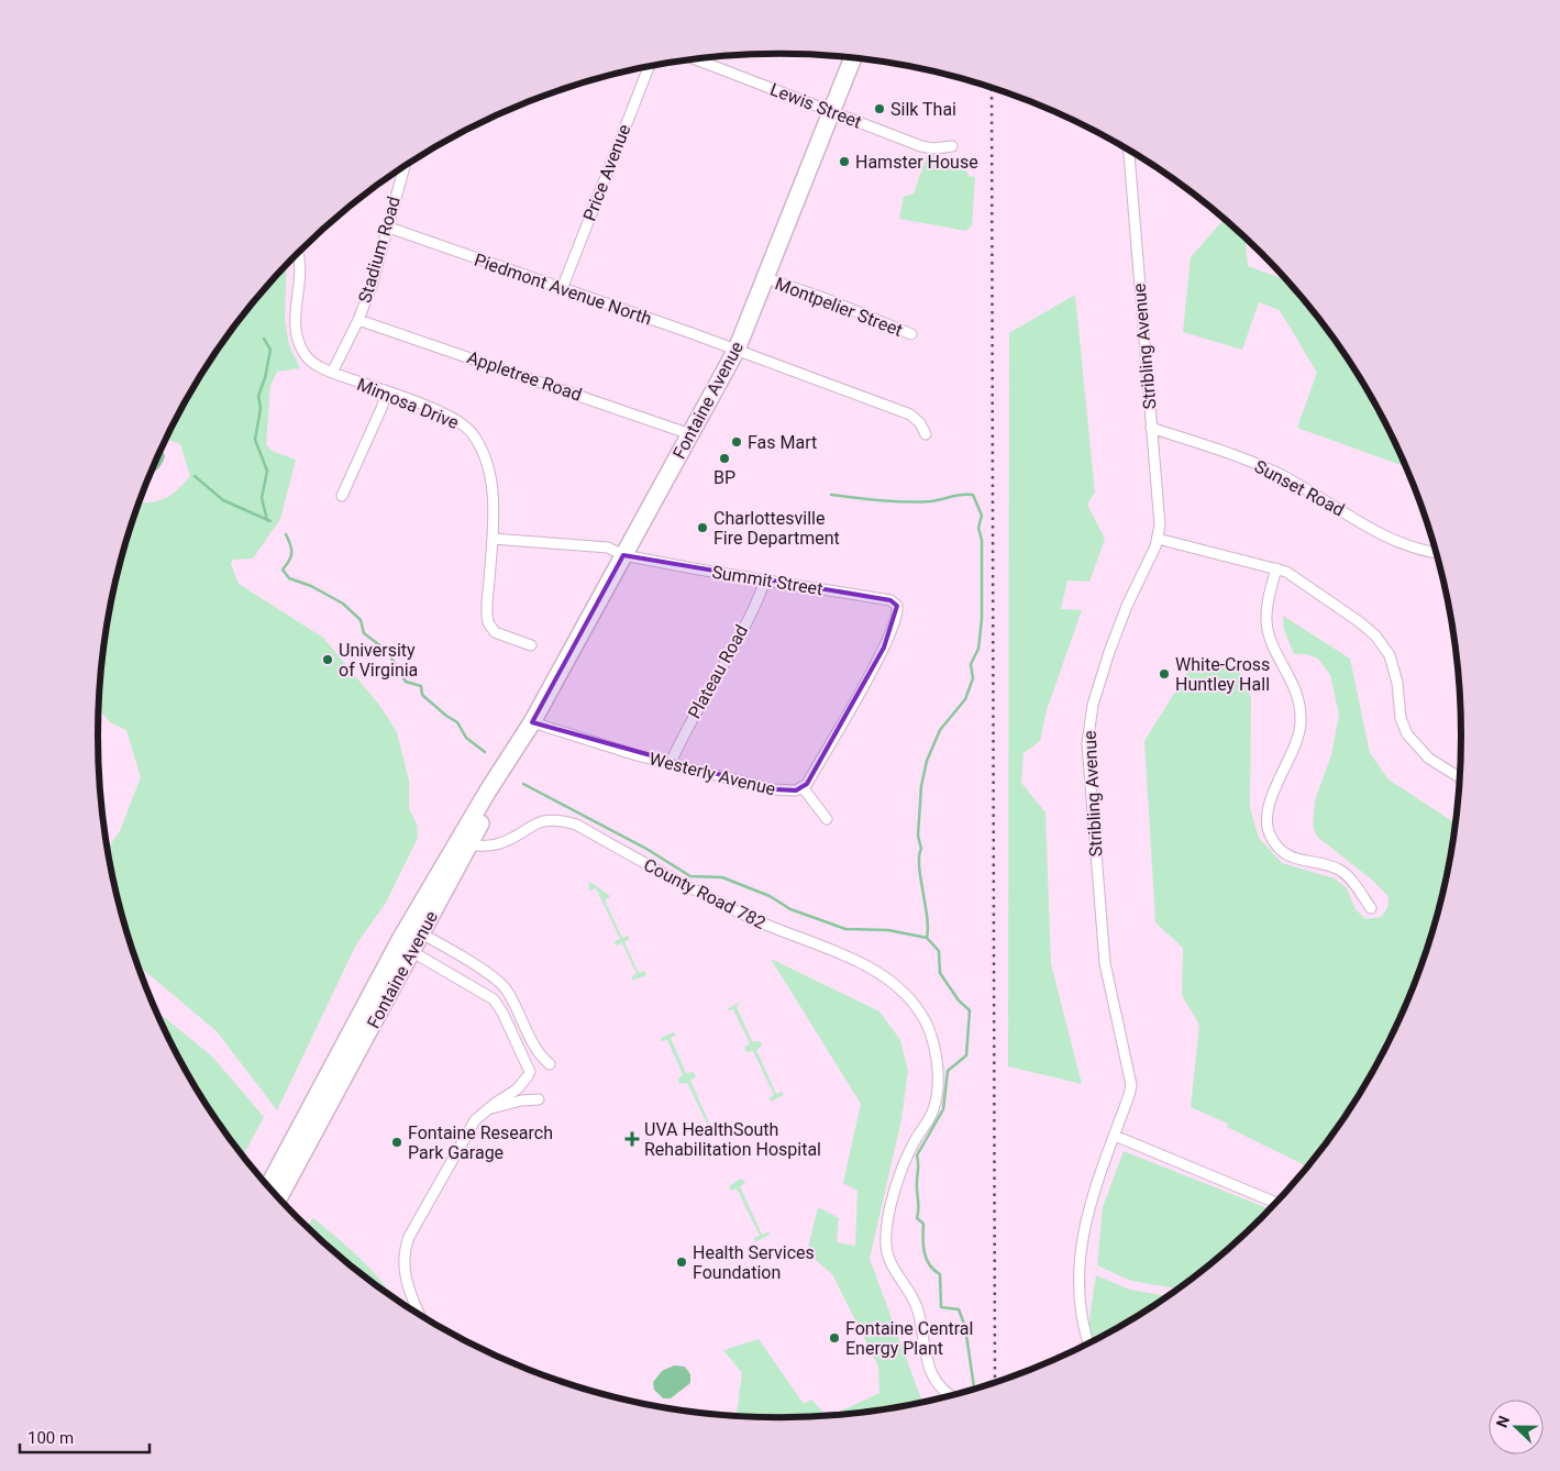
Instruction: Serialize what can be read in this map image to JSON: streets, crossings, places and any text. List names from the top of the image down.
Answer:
{
  "streets": {
    "main road": ["Fontaine Avenue"],
    "street": [
      "Lewis Street",
      "Price Avenue",
      "Stadium Road",
      "Piedmont Avenue North",
      "Montpelier Street",
      "Stribling Avenue",
      "Appletree Road",
      "Mimosa Drive",
      "Sunset Road",
      "Summit Street",
      "Plateau Road",
      "Westerly Avenue",
      "County Road 782"
    ]
  },
  "crossings": [
    ["Lewis Street", "Fontaine Avenue"],
    ["Price Avenue", "Piedmont Avenue North"],
    ["Stadium Road", "Piedmont Avenue North"],
    ["Stadium Road", "Appletree Road"],
    ["Stadium Road", "Mimosa Drive"],
    ["Piedmont Avenue North", "Fontaine Avenue"],
    ["Montpelier Street", "Fontaine Avenue"],
    ["Stribling Avenue", "Sunset Road"],
    ["Appletree Road", "Fontaine Avenue"],
    ["Fontaine Avenue", "Summit Street"],
    ["Fontaine Avenue", "Westerly Avenue"],
    ["Fontaine Avenue", "County Road 782"],
    ["Summit Street", "Plateau Road"],
    ["Summit Street", "Westerly Avenue"],
    ["Plateau Road", "Westerly Avenue"]
  ],
  "places": {
    "other": [
      "Silk Thai",
      "Hamster House",
      "Fas Mart",
      "BP",
      "Charlottesville Fire Department",
      "University of Virginia",
      "White-Cross Huntley Hall",
      "Fontaine Research Park Garage",
      "Health Services Foundation",
      "Fontaine Central Energy Plant"
    ],
    "health": ["UVA HealthSouth Rehabilitation Hospital"]
  },
  "scale_bar": "100 m",
  "north": "left"
}
